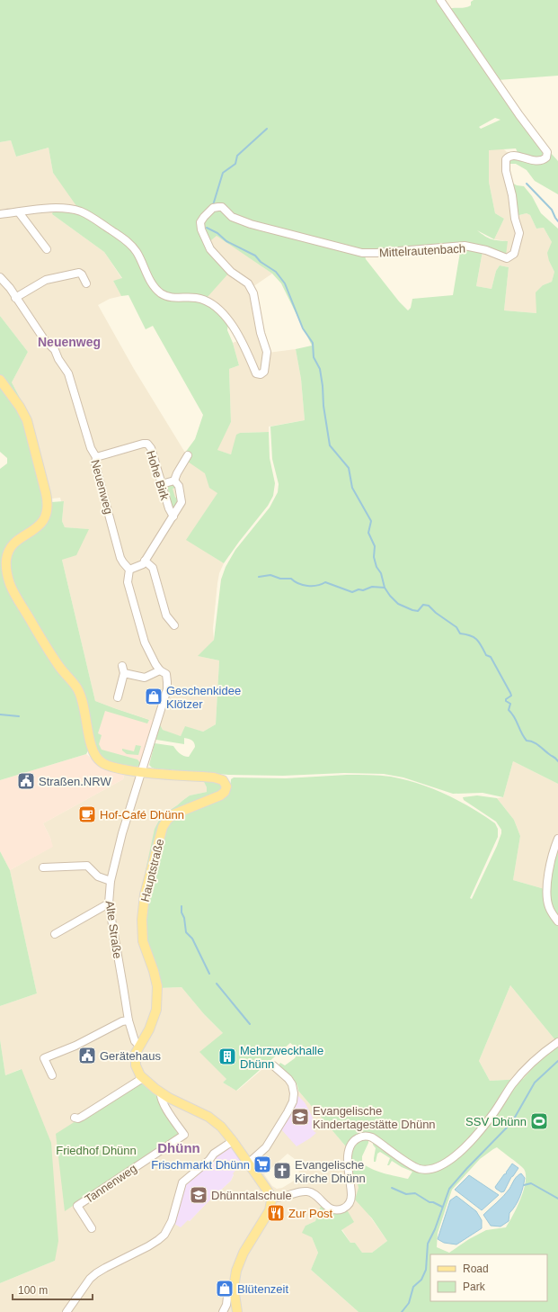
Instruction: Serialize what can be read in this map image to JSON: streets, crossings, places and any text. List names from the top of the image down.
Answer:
{
  "streets": {
    "main road": ["Hauptstraße"],
    "street": [
      "Mittelrautenbach",
      "Hohe Birk",
      "Neuenweg",
      "Alte Straße",
      "Tannenweg"
    ]
  },
  "crossings": [
    ["Hohe Birk", "Neuenweg"],
    ["Hauptstraße", "Alte Straße"],
    ["Hauptstraße", "Tannenweg"]
  ],
  "districts": ["Neuenweg", "Dhünn"],
  "parks": ["Friedhof Dhünn"],
  "places": {
    "shop": ["Geschenkidee Klötzer", "Blütenzeit"],
    "public building": ["Straßen.NRW", "Gerätehaus"],
    "cafe": ["Hof-Café Dhünn"],
    "building": ["Mehrzweckhalle Dhünn"],
    "school or university": ["Evangelische Kindertagestätte Dhünn", "Dhünntalschule"],
    "sports": ["SSV Dhünn"],
    "supermarket": ["Frischmarkt Dhünn"],
    "church": ["Evangelische Kirche Dhünn"],
    "restaurant": ["Zur Post"]
  },
  "legend": ["Road", "Park"],
  "scale_bar": "100 m"
}
